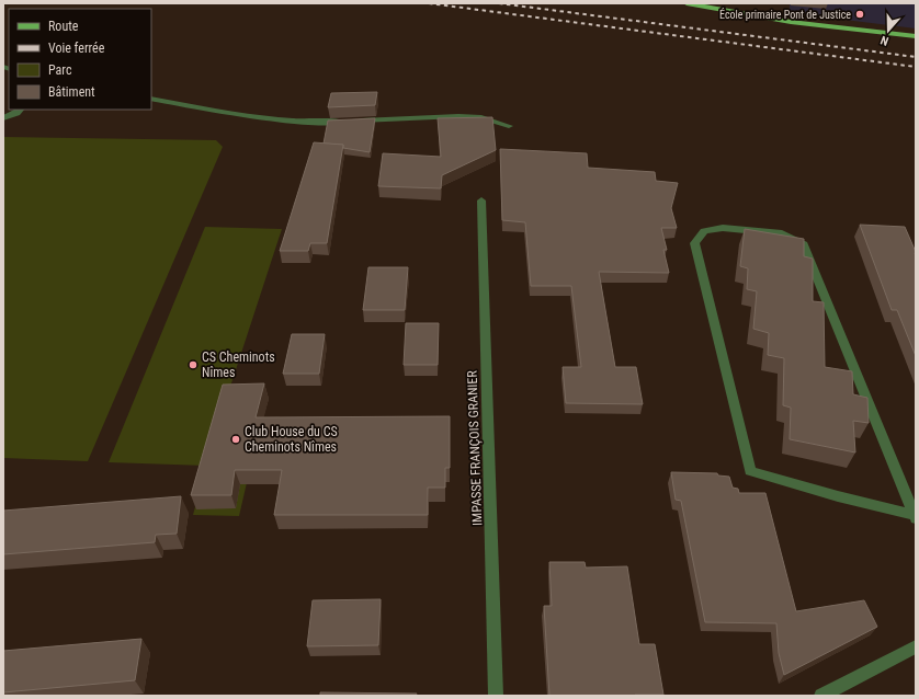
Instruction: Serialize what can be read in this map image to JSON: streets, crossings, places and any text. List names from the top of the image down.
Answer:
{
  "streets": {
    "street": ["IMPASSE FRANÇOIS GRANIER"]
  },
  "places": ["École primaire Pont de Justice", "CS Cheminots Nîmes", "Club House du CS Cheminots Nîmes"],
  "legend": [
    "Route",
    "Voie ferrée",
    "Parc",
    "Bâtiment"
  ],
  "north": "bottom"
}
